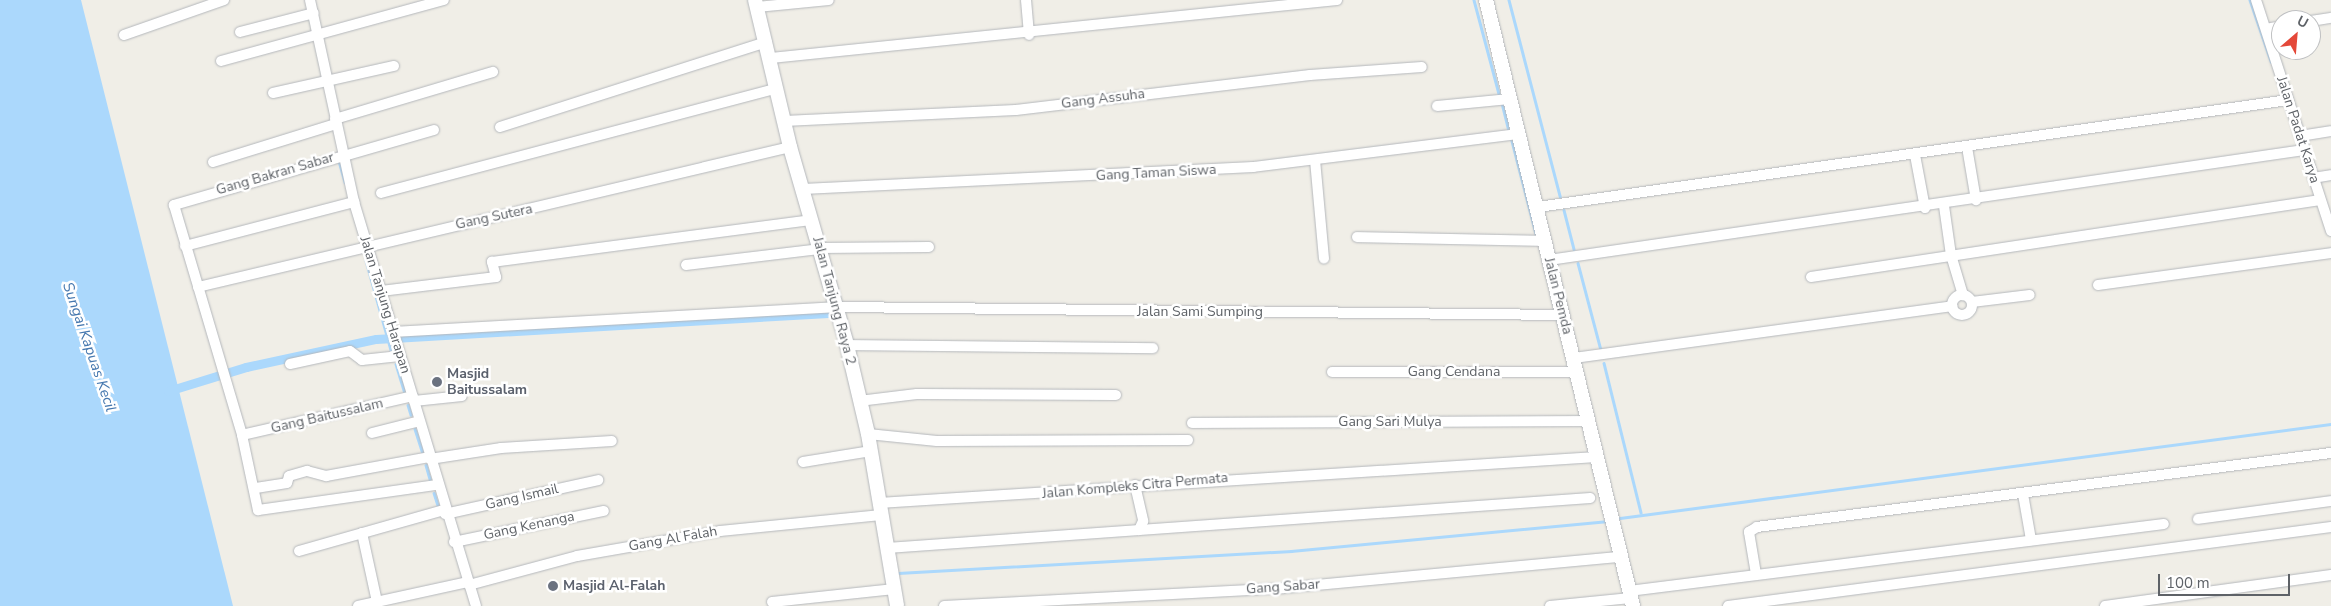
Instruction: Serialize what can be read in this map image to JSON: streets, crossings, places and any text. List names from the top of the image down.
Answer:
{
  "streets": {
    "street": [
      "Gang Assuha",
      "Jalan Padat Karya",
      "Gang Taman Siswa",
      "Gang Bakran Sabar",
      "Gang Sutera",
      "Jalan Pemda",
      "Jalan Tanjung Raya 2",
      "Jalan Tanjung Harapan",
      "Jalan Sami Sumping",
      "Gang Cendana",
      "Gang Baitussalam",
      "Gang Sari Mulya",
      "Jalan Kompleks Citra Permata",
      "Gang Ismail",
      "Gang Kenanga",
      "Gang Al Falah",
      "Gang Sabar"
    ]
  },
  "crossings": [
    ["Gang Assuha", "Jalan Tanjung Raya 2"],
    ["Gang Taman Siswa", "Jalan Pemda"],
    ["Gang Taman Siswa", "Jalan Tanjung Raya 2"],
    ["Gang Bakran Sabar", "Jalan Tanjung Harapan"],
    ["Gang Sutera", "Jalan Tanjung Raya 2"],
    ["Gang Sutera", "Jalan Tanjung Harapan"],
    ["Jalan Pemda", "Jalan Sami Sumping"],
    ["Jalan Pemda", "Gang Cendana"],
    ["Jalan Pemda", "Gang Sari Mulya"],
    ["Jalan Pemda", "Jalan Kompleks Citra Permata"],
    ["Jalan Pemda", "Gang Sabar"],
    ["Jalan Tanjung Raya 2", "Jalan Sami Sumping"],
    ["Jalan Tanjung Raya 2", "Jalan Kompleks Citra Permata"],
    ["Jalan Tanjung Raya 2", "Gang Al Falah"],
    ["Jalan Tanjung Harapan", "Jalan Sami Sumping"],
    ["Jalan Tanjung Harapan", "Gang Baitussalam"],
    ["Jalan Tanjung Harapan", "Gang Ismail"],
    ["Jalan Tanjung Harapan", "Gang Kenanga"],
    ["Jalan Tanjung Harapan", "Gang Al Falah"],
    ["Jalan Kompleks Citra Permata", "Gang Al Falah"]
  ],
  "water": ["Sungai Kapuas Kecil"],
  "places": ["Masjid Baitussalam", "Masjid Al-Falah"],
  "scale_bar": "100 m",
  "north": "top right"
}
